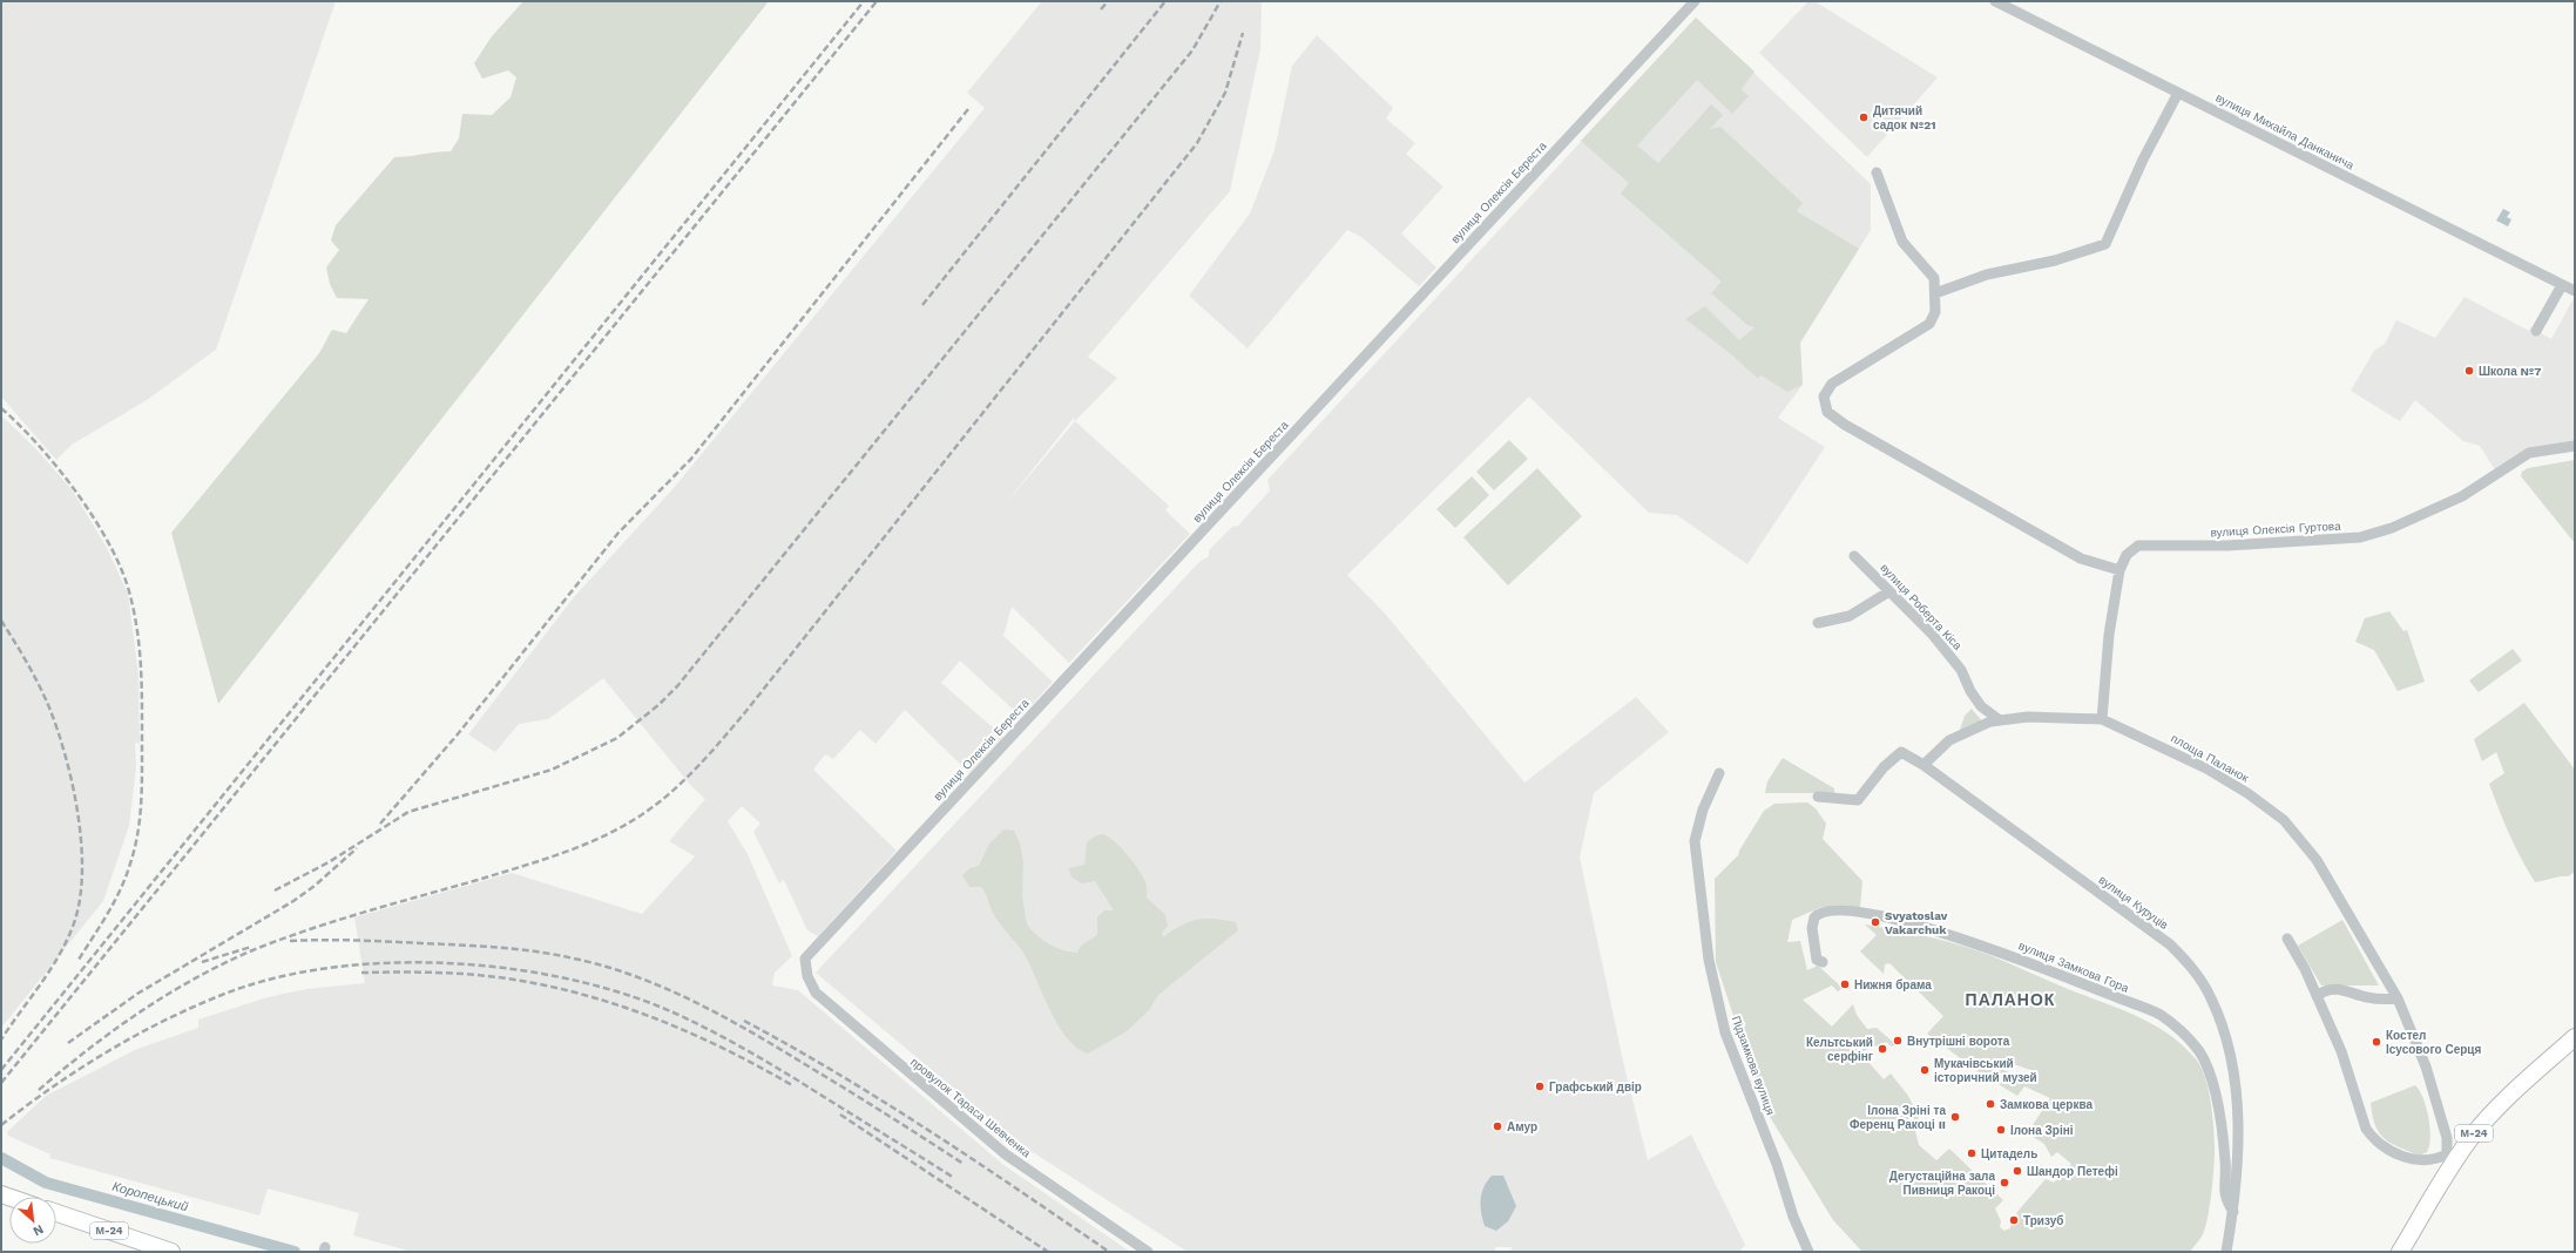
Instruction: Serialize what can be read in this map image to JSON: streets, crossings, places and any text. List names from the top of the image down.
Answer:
{
  "streets": {
    "highway": ["М-24"],
    "street": [
      "вулиця Михайла Данканича",
      "вулиця Олексія Береста",
      "вулиця Олексія Гуртова",
      "вулиця Роберта Кіса",
      "площа Паланок",
      "вулиця Куруців",
      "вулиця Замкова Гора",
      "Підзамкова вулиця",
      "провулок Тараса Шевченка"
    ]
  },
  "crossings": [
    ["вулиця Олексія Береста", "провулок Тараса Шевченка"],
    ["вулиця Олексія Гуртова", "площа Паланок"],
    ["вулиця Роберта Кіса", "площа Паланок"],
    ["площа Паланок", "вулиця Куруців"],
    ["площа Паланок", "М-24"],
    ["вулиця Куруців", "вулиця Замкова Гора"]
  ],
  "districts": ["ПАЛАНОК"],
  "water": ["Коропецький"],
  "places": [
    "Дитячий садок №21",
    "Школа №7",
    "Svyatoslav Vakarchuk",
    "Нижня брама",
    "Внутрішні ворота",
    "Костел Ісусового Серця",
    "Кельтський серфінг",
    "Мукачівський історичний музей",
    "Графський двір",
    "Замкова церква",
    "Ілона Зріні та Ференц Ракоці II",
    "Амур",
    "Ілона Зріні",
    "Цитадель",
    "Шандор Петефі",
    "Дегустаційна зала Пивниця Ракоці",
    "Тризуб"
  ],
  "north": "bottom right"
}
